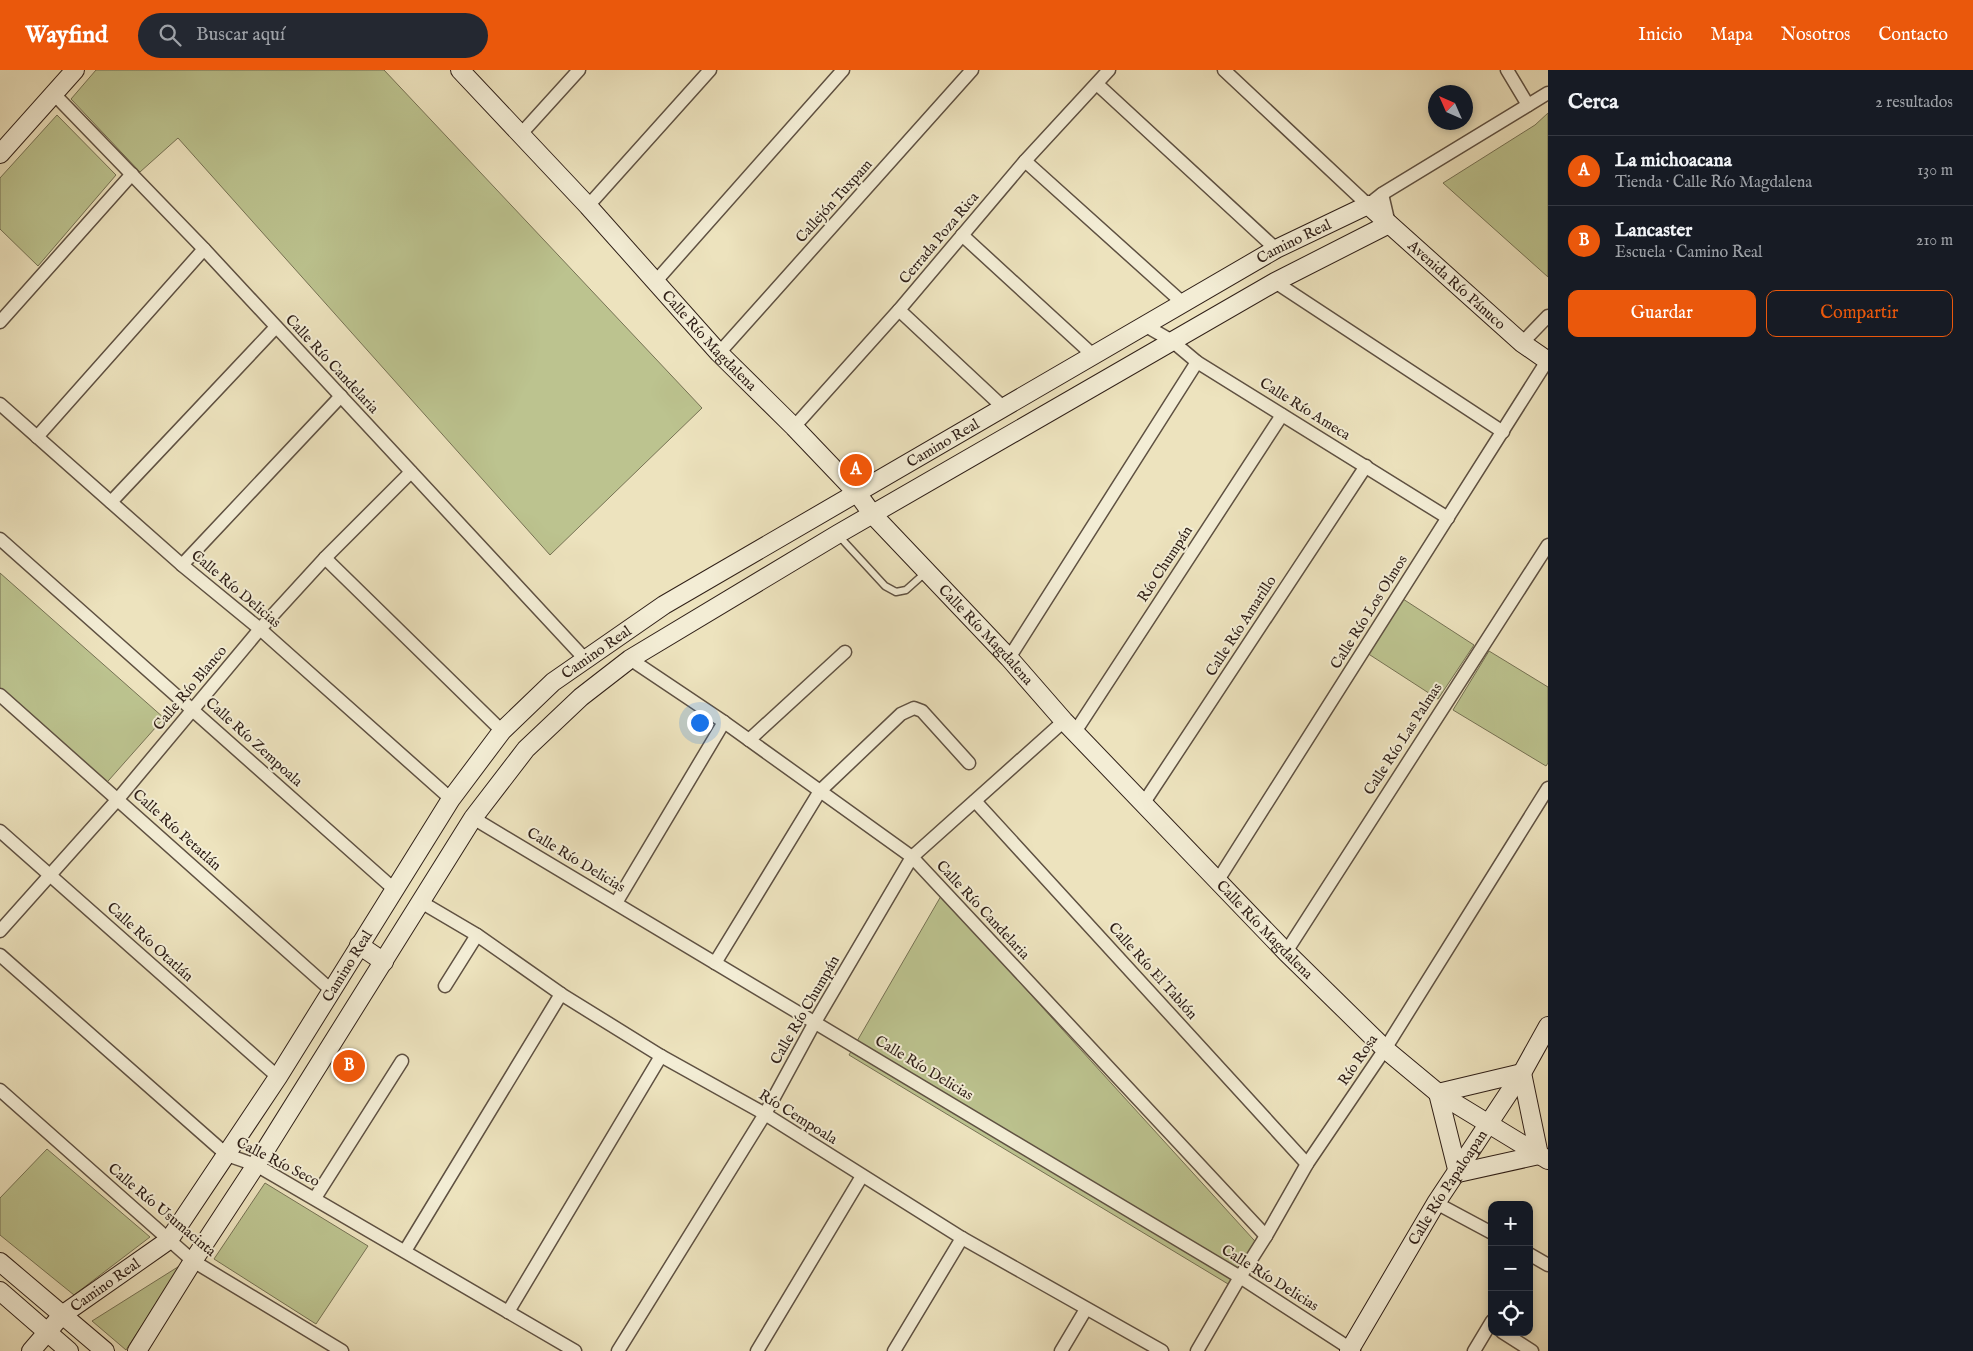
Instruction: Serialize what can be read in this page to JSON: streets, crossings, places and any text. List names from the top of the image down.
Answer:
{
  "streets": {
    "street": [
      "Callejón Tuxpam",
      "Cerrada Poza Rica",
      "Camino Real",
      "Avenida Río Pánuco",
      "Calle Río Magdalena",
      "Calle Río Candelaria",
      "Calle Río Ameca",
      "Río Chumpán",
      "Calle Río Delicias",
      "Calle Río Los Olmos",
      "Calle Río Amarillo",
      "Calle Río Blanco",
      "Calle Río Las Palmas",
      "Calle Río Zempoala",
      "Calle Río Petatlán",
      "Calle Río Otatlán",
      "Calle Río El Tablón",
      "Calle Río Chumpán",
      "Río Rosa",
      "Río Cempoala",
      "Calle Río Seco",
      "Calle Río Papaloapan",
      "Calle Río Usumacinta"
    ]
  },
  "crossings": [
    ["Callejón Tuxpam", "Calle Río Magdalena"],
    ["Cerrada Poza Rica", "Calle Río Magdalena"],
    ["Camino Real", "Avenida Río Pánuco"],
    ["Camino Real", "Calle Río Magdalena"],
    ["Camino Real", "Calle Río Candelaria"],
    ["Camino Real", "Calle Río Ameca"],
    ["Camino Real", "Calle Río Delicias"],
    ["Camino Real", "Calle Río Zempoala"],
    ["Camino Real", "Calle Río Petatlán"],
    ["Camino Real", "Calle Río Otatlán"],
    ["Camino Real", "Río Cempoala"],
    ["Camino Real", "Calle Río Seco"],
    ["Camino Real", "Calle Río Usumacinta"],
    ["Avenida Río Pánuco", "Calle Río Los Olmos"],
    ["Calle Río Magdalena", "Río Chumpán"],
    ["Calle Río Magdalena", "Calle Río Los Olmos"],
    ["Calle Río Magdalena", "Calle Río Amarillo"],
    ["Calle Río Magdalena", "Calle Río Las Palmas"],
    ["Calle Río Magdalena", "Calle Río Chumpán"],
    ["Calle Río Magdalena", "Río Rosa"],
    ["Calle Río Magdalena", "Calle Río Papaloapan"],
    ["Calle Río Candelaria", "Calle Río Blanco"],
    ["Calle Río Candelaria", "Calle Río Chumpán"],
    ["Calle Río Candelaria", "Río Rosa"],
    ["Calle Río Ameca", "Río Chumpán"],
    ["Calle Río Ameca", "Calle Río Los Olmos"],
    ["Calle Río Ameca", "Calle Río Amarillo"],
    ["Río Chumpán", "Calle Río Chumpán"],
    ["Calle Río Delicias", "Calle Río Blanco"],
    ["Calle Río Delicias", "Calle Río Chumpán"],
    ["Calle Río Delicias", "Río Rosa"],
    ["Calle Río Delicias", "Calle Río Papaloapan"],
    ["Calle Río Blanco", "Calle Río Zempoala"],
    ["Calle Río Blanco", "Calle Río Petatlán"],
    ["Calle Río Blanco", "Calle Río Otatlán"],
    ["Calle Río El Tablón", "Calle Río Chumpán"],
    ["Calle Río El Tablón", "Río Rosa"],
    ["Calle Río Chumpán", "Río Cempoala"]
  ],
  "north": "top left",
  "page": {
    "header": "Wayfind",
    "search": "Buscar aquí",
    "nav": [
      "Inicio",
      "Mapa",
      "Nosotros",
      "Contacto"
    ],
    "heading": ["Cerca", "2 resultados"],
    "list": [
      {
        "mark": "A",
        "name": "La michoacana",
        "note": "Tienda · Calle Río Magdalena",
        "value": "130 m"
      },
      {
        "mark": "B",
        "name": "Lancaster",
        "note": "Escuela · Camino Real",
        "value": "210 m"
      }
    ],
    "buttons": ["Guardar", "Compartir"],
    "pins": ["A", "B"],
    "map_buttons": ["+", "−"]
  }
}
